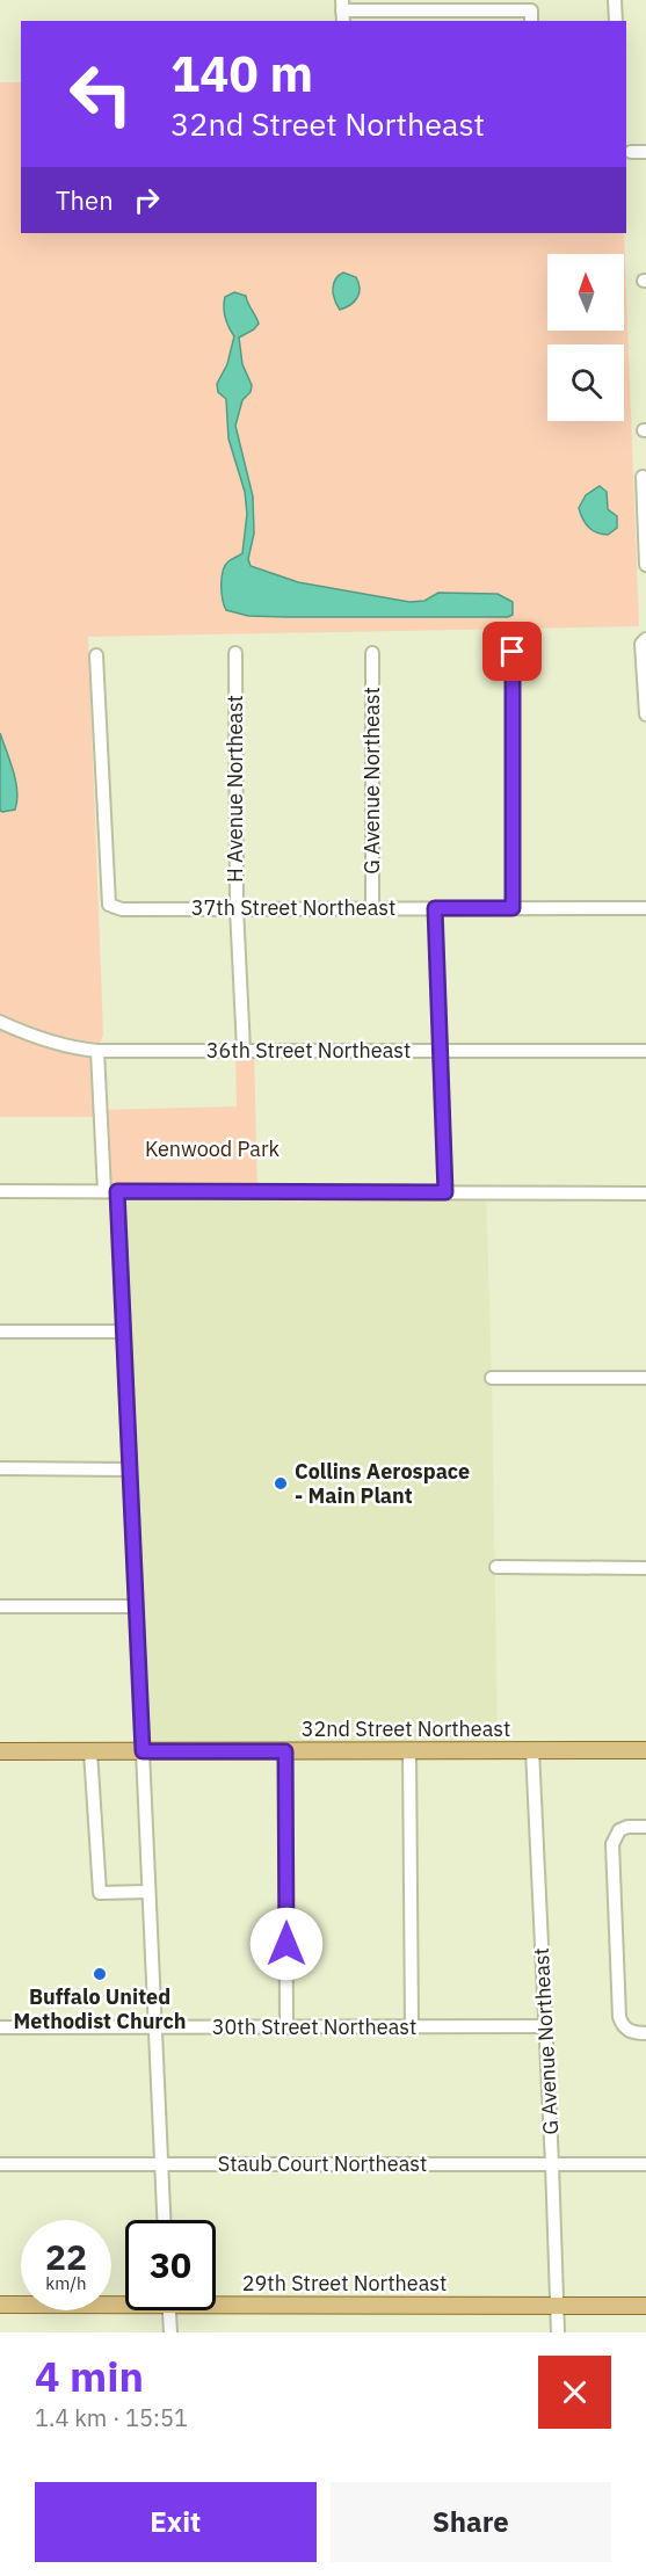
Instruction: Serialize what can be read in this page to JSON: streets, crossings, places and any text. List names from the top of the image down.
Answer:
{
  "streets": {
    "main road": ["32nd Street Northeast", "29th Street Northeast"],
    "street": [
      "G Avenue Northeast",
      "H Avenue Northeast",
      "37th Street Northeast",
      "36th Street Northeast",
      "30th Street Northeast",
      "Staub Court Northeast"
    ]
  },
  "crossings": [
    ["G Avenue Northeast", "37th Street Northeast"],
    ["G Avenue Northeast", "32nd Street Northeast"],
    ["G Avenue Northeast", "30th Street Northeast"],
    ["G Avenue Northeast", "Staub Court Northeast"],
    ["G Avenue Northeast", "29th Street Northeast"],
    ["H Avenue Northeast", "37th Street Northeast"],
    ["H Avenue Northeast", "36th Street Northeast"]
  ],
  "parks": ["Kenwood Park"],
  "places": ["Collins Aerospace - Main Plant", "Buffalo United Methodist Church"],
  "north": "top",
  "page": {
    "turn": ["140 m", "32nd Street Northeast"],
    "then": "Then",
    "speed": "22 km/h",
    "limit": "30",
    "heading": ["4 min", "1.4 km · 15:51"],
    "buttons": ["Exit", "Share"]
  }
}
